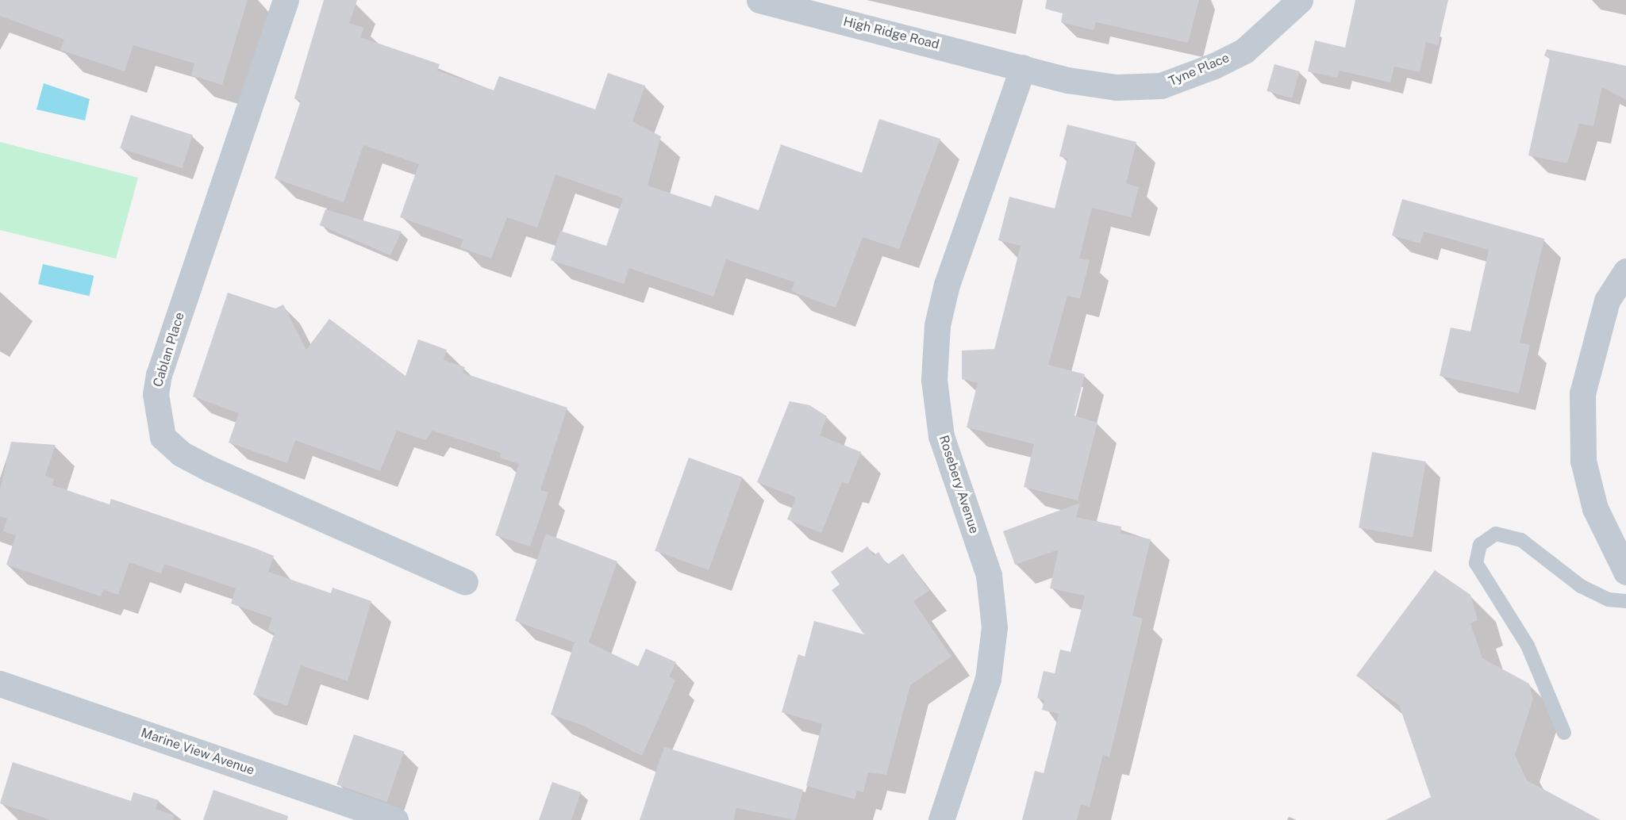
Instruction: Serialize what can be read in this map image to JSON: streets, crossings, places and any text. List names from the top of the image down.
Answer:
{
  "streets": {
    "street": [
      "High Ridge Road",
      "Tyne Place",
      "Cablan Place",
      "Rosebery Avenue",
      "Marine View Avenue"
    ]
  },
  "crossings": [
    ["High Ridge Road", "Tyne Place"],
    ["High Ridge Road", "Rosebery Avenue"],
    ["Tyne Place", "Rosebery Avenue"]
  ]
}
